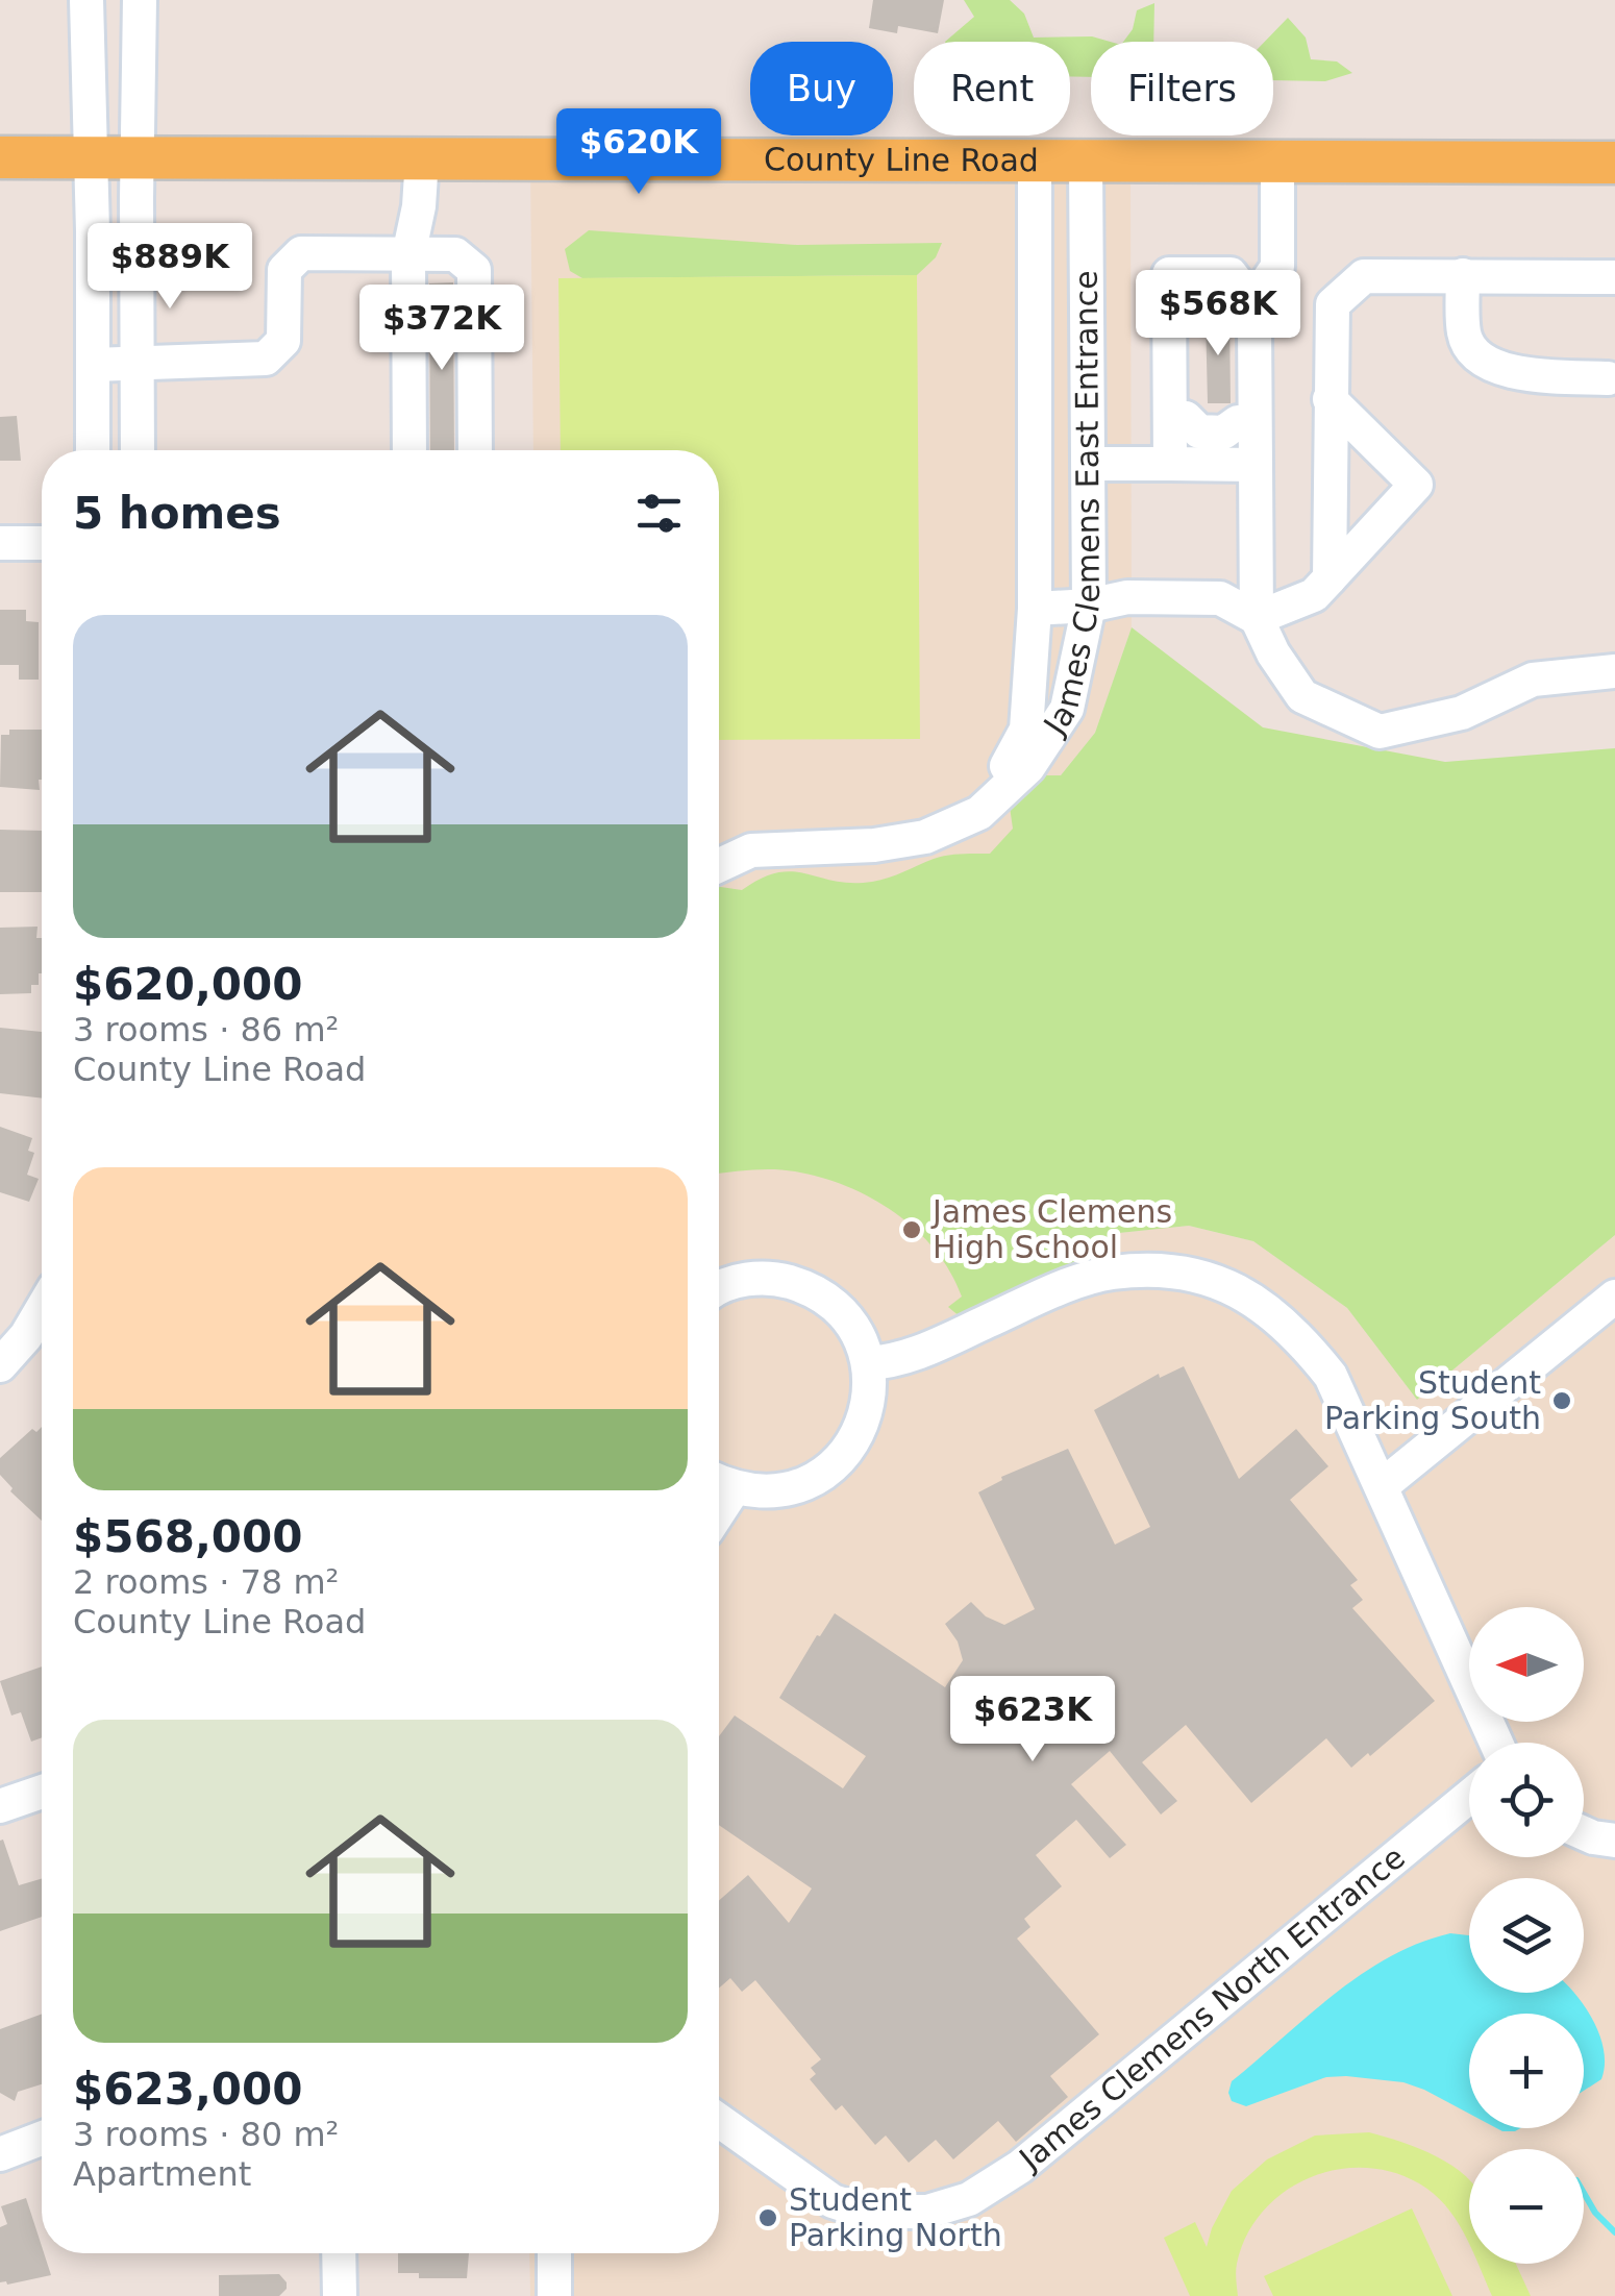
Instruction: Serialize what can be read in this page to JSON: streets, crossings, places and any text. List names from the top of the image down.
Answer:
{
  "streets": {
    "main road": ["County Line Road"],
    "street": ["James Clemens East Entrance", "James Clemens North Entrance"]
  },
  "crossings": [
    ["County Line Road", "James Clemens East Entrance"]
  ],
  "places": ["James Clemens High School", "Student Parking South", "Student Parking North"],
  "north": "left",
  "page": {
    "chip": ["Buy", "Rent", "Filters"],
    "price": [
      "$620K",
      "$889K",
      "$568K",
      "$372K",
      "$623K"
    ],
    "heading": "5 homes",
    "list": [
      {
        "name": "$620,000",
        "note": "3 rooms · 86 m² · County Line Road"
      },
      {
        "name": "$568,000",
        "note": "2 rooms · 78 m² · County Line Road"
      },
      {
        "name": "$623,000",
        "note": "3 rooms · 80 m² · Apartment"
      }
    ],
    "map_buttons": ["+", "−"]
  }
}
